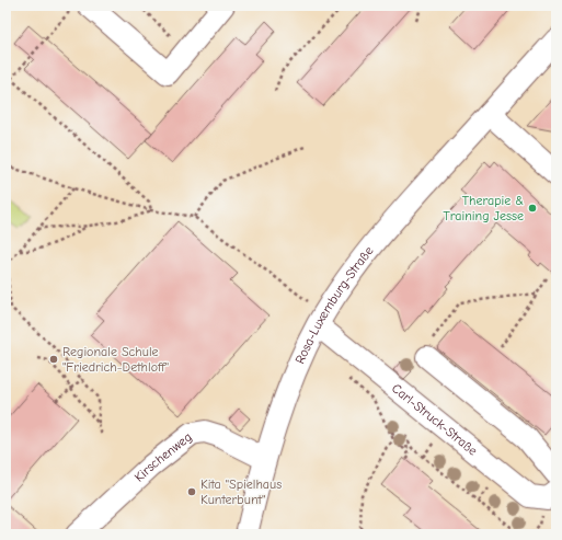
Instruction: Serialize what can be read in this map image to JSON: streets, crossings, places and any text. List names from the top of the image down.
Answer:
{
  "streets": {
    "street": ["Rosa-Luxemburg-Straße", "Carl-Struck-Straße", "Kirschenweg"]
  },
  "crossings": [
    ["Rosa-Luxemburg-Straße", "Carl-Struck-Straße"],
    ["Rosa-Luxemburg-Straße", "Kirschenweg"]
  ],
  "places": ["Therapie & Training Jesse", "Regionale Schule \"Friedrich-Dethloff\"", "Kita \"Spielhaus Kunterbunt\""]
}
